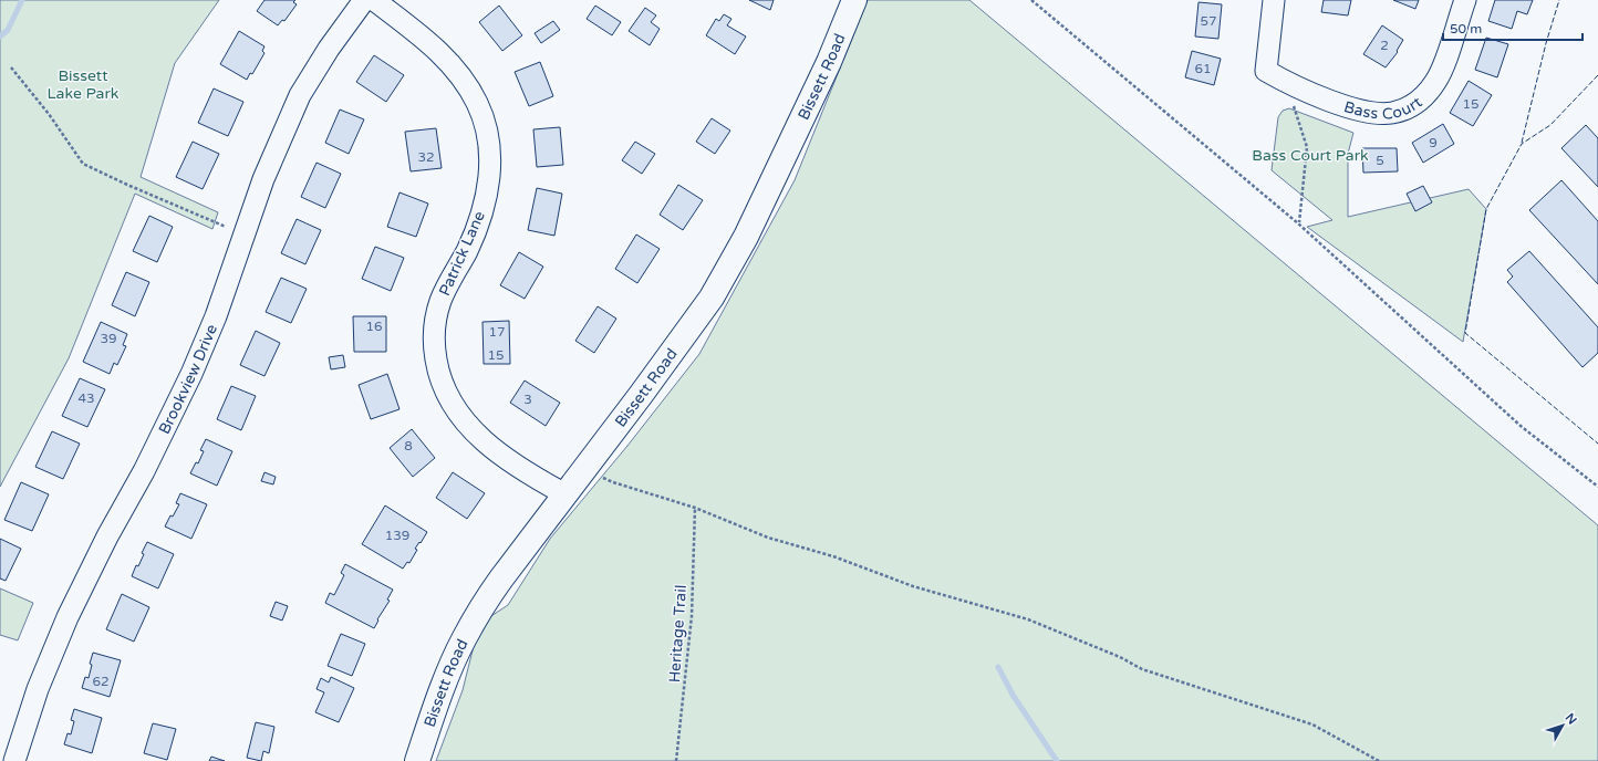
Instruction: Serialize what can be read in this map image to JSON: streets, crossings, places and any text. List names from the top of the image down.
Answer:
{
  "streets": {
    "main road": ["Bissett Road"],
    "street": ["Bass Court", "Patrick Lane", "Brookview Drive"],
    "path": ["Heritage Trail"]
  },
  "crossings": [
    ["Bissett Road", "Patrick Lane"]
  ],
  "parks": ["Bissett Lake Park", "Bass Court Park"],
  "house_numbers": [
    "57",
    "2",
    "61",
    "15",
    "9",
    "32",
    "5",
    "16",
    "17",
    "39",
    "15",
    "43",
    "3",
    "8",
    "139",
    "62"
  ],
  "scale_bar": "50 m",
  "north": "top right"
}
